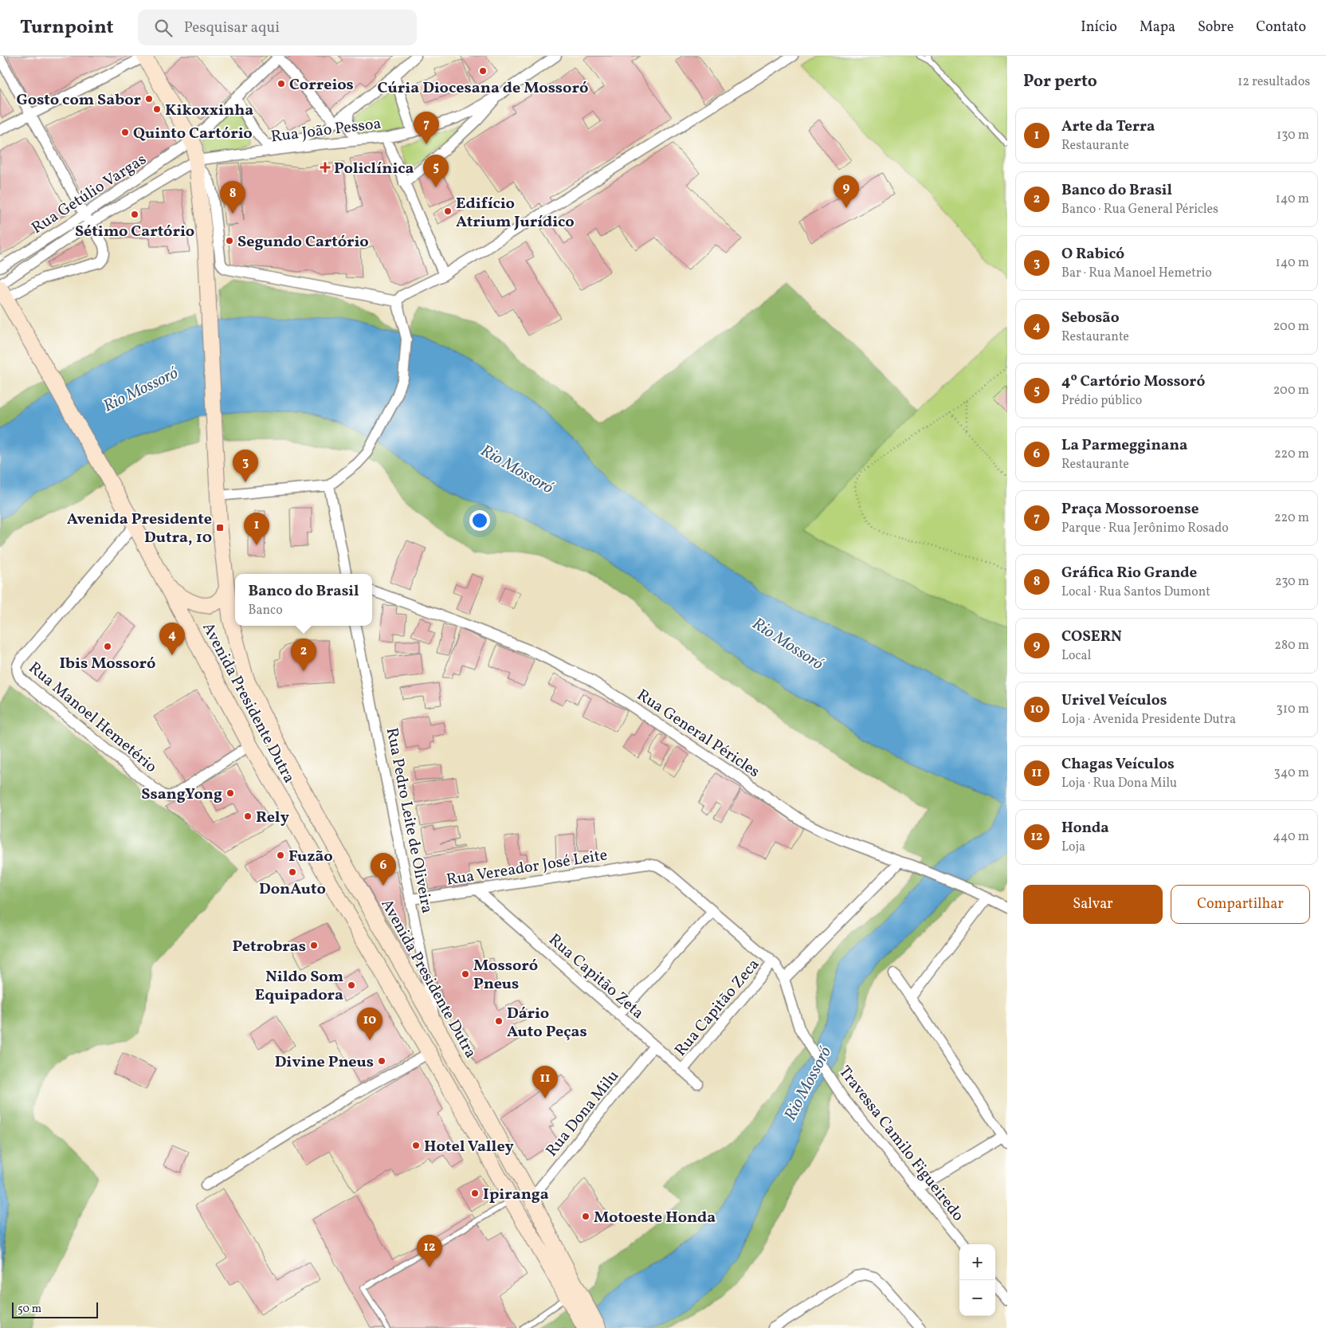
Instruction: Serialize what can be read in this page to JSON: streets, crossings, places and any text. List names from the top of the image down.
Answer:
{
  "streets": {
    "main road": ["Avenida Presidente Dutra"],
    "street": [
      "Rua João Pessoa",
      "Rua Getúlio Vargas",
      "Rua Manoel Hemetério",
      "Rua General Péricles",
      "Rua Pedro Leite de Oliveira",
      "Rua Vereador José Leite",
      "Rua Capitão Zeta",
      "Rua Capitão Zeca",
      "Rua Dona Milu",
      "Travessa Camilo Figueiredo"
    ]
  },
  "crossings": [
    ["Rua João Pessoa", "Rua Getúlio Vargas"],
    ["Rua João Pessoa", "Avenida Presidente Dutra"],
    ["Rua Getúlio Vargas", "Avenida Presidente Dutra"],
    ["Avenida Presidente Dutra", "Rua Manoel Hemetério"],
    ["Avenida Presidente Dutra", "Rua Pedro Leite de Oliveira"],
    ["Avenida Presidente Dutra", "Rua Dona Milu"],
    ["Rua Pedro Leite de Oliveira", "Rua Vereador José Leite"],
    ["Rua Vereador José Leite", "Rua Capitão Zeta"],
    ["Rua Vereador José Leite", "Travessa Camilo Figueiredo"],
    ["Rua Capitão Zeta", "Rua Capitão Zeca"],
    ["Rua Capitão Zeta", "Rua Dona Milu"],
    ["Rua Capitão Zeca", "Travessa Camilo Figueiredo"]
  ],
  "water": ["Rio Mossoró"],
  "places": {
    "other": [
      "Cúria Diocesana de Mossoró",
      "Correios",
      "Gosto com Sabor",
      "Kikoxxinha",
      "Quinto Cartório",
      "Edifício Atrium Jurídico",
      "Sétimo Cartório",
      "Segundo Cartório",
      "Ibis Mossoró",
      "SsangYong",
      "Rely",
      "Fuzão",
      "DonAuto",
      "Petrobras",
      "Mossoró Pneus",
      "Nildo Som Equipadora",
      "Dário Auto Peças",
      "Divine Pneus",
      "Hotel Valley",
      "Ipiranga",
      "Motoeste Honda"
    ],
    "health": ["Policlínica"],
    "transit": ["Avenida Presidente Dutra, 10"]
  },
  "scale_bar": "50 m",
  "page": {
    "header": "Turnpoint",
    "search": "Pesquisar aqui",
    "nav": [
      "Início",
      "Mapa",
      "Sobre",
      "Contato"
    ],
    "heading": ["Por perto", "12 resultados"],
    "list": [
      {
        "mark": "1",
        "name": "Arte da Terra",
        "note": "Restaurante",
        "value": "130 m"
      },
      {
        "mark": "2",
        "name": "Banco do Brasil",
        "note": "Banco · Rua General Péricles",
        "value": "140 m"
      },
      {
        "mark": "3",
        "name": "O Rabicó",
        "note": "Bar · Rua Manoel Hemetrio",
        "value": "140 m"
      },
      {
        "mark": "4",
        "name": "Sebosão",
        "note": "Restaurante",
        "value": "200 m"
      },
      {
        "mark": "5",
        "name": "4º Cartório Mossoró",
        "note": "Prédio público",
        "value": "200 m"
      },
      {
        "mark": "6",
        "name": "La Parmegginana",
        "note": "Restaurante",
        "value": "220 m"
      },
      {
        "mark": "7",
        "name": "Praça Mossoroense",
        "note": "Parque · Rua Jerônimo Rosado",
        "value": "220 m"
      },
      {
        "mark": "8",
        "name": "Gráfica Rio Grande",
        "note": "Local · Rua Santos Dumont",
        "value": "230 m"
      },
      {
        "mark": "9",
        "name": "COSERN",
        "note": "Local",
        "value": "280 m"
      },
      {
        "mark": "10",
        "name": "Urivel Veículos",
        "note": "Loja · Avenida Presidente Dutra",
        "value": "310 m"
      },
      {
        "mark": "11",
        "name": "Chagas Veículos",
        "note": "Loja · Rua Dona Milu",
        "value": "340 m"
      },
      {
        "mark": "12",
        "name": "Honda",
        "note": "Loja",
        "value": "440 m"
      }
    ],
    "pins": [
      "7",
      "5",
      "9",
      "8",
      "3",
      "1",
      "4",
      "2",
      "6",
      "10",
      "11",
      "12"
    ],
    "popup": ["Banco do Brasil", "Banco"],
    "buttons": ["Salvar", "Compartilhar"],
    "map_buttons": ["+", "−"],
    "scale": "50 m"
  }
}
